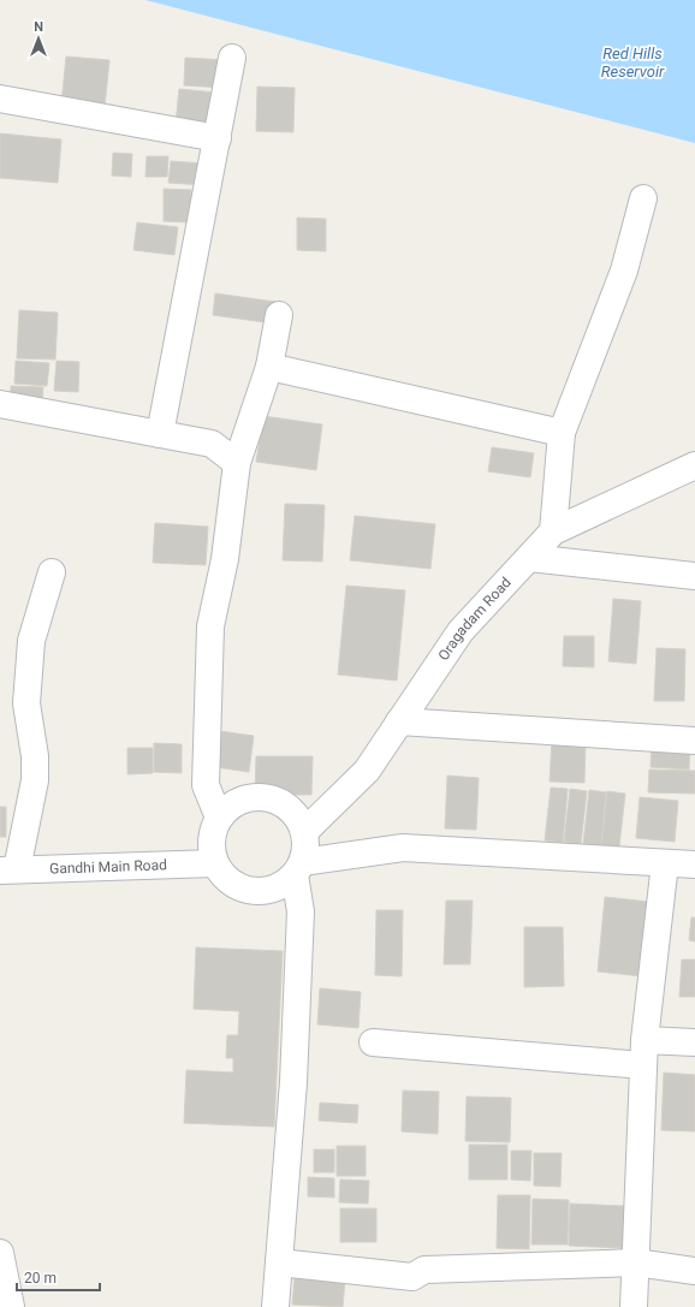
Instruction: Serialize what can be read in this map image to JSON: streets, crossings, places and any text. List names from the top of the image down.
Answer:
{
  "streets": {
    "street": ["Oragadam Road", "Gandhi Main Road"]
  },
  "crossings": [
    ["Oragadam Road", "Gandhi Main Road"]
  ],
  "water": ["Red Hills Reservoir"],
  "scale_bar": "20 m",
  "north": "top"
}
